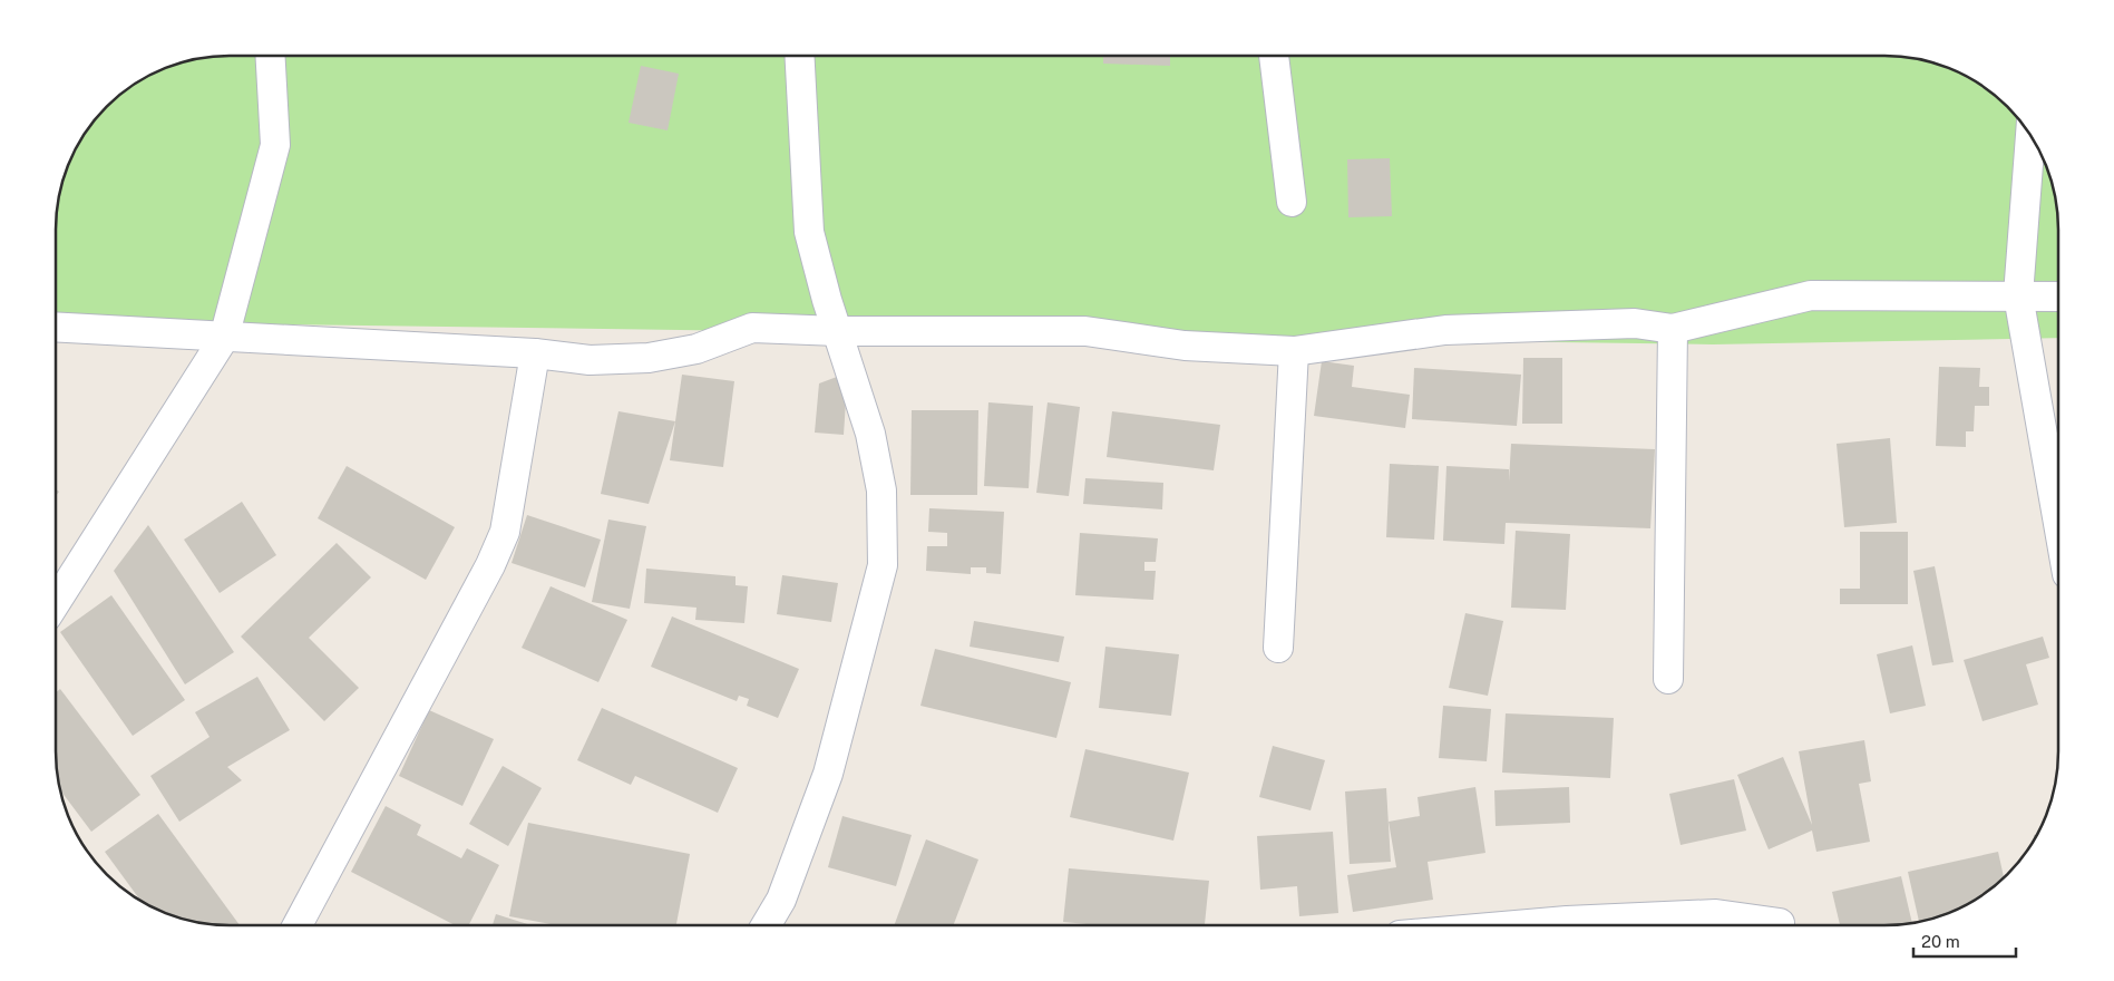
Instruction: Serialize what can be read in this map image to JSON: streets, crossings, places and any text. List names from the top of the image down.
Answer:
{
  "scale_bar": "20 m"
}
